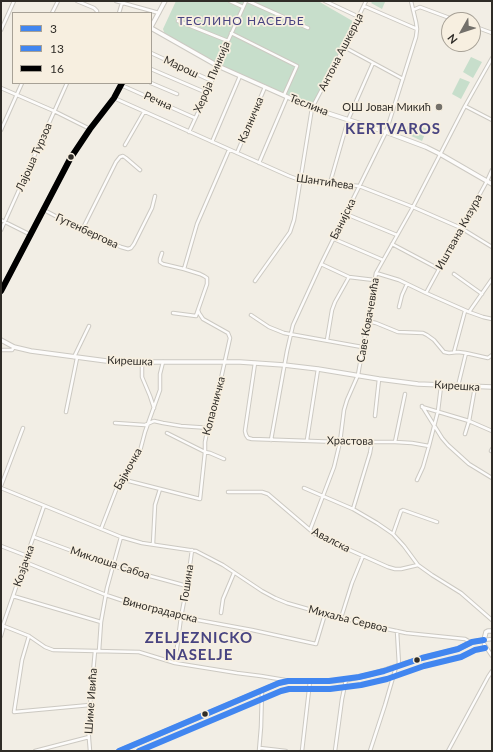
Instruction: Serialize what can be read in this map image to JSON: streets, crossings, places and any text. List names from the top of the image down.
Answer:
{
  "streets": {
    "street": [
      "Антона Ашкерца",
      "Марош",
      "Хероја Пинкија",
      "Речна",
      "Теслина",
      "Калничка",
      "Лајоша Турзоа",
      "Шантићева",
      "Банијска",
      "Гутенбергова",
      "Иштвана Кизура",
      "Саве Ковачевића",
      "Кирешка",
      "Копаоничка",
      "Храстова",
      "Бајмочка",
      "Авалска",
      "Миклоша Сабоа",
      "Козјачка",
      "Гошина",
      "Виноградарска",
      "Михаља Сервоа",
      "Шиме Ивића"
    ]
  },
  "crossings": [
    ["Антона Ашкерца", "Теслина"],
    ["Антона Ашкерца", "Шантићева"],
    ["Марош", "Хероја Пинкија"],
    ["Хероја Пинкија", "Речна"],
    ["Хероја Пинкија", "Теслина"],
    ["Хероја Пинкија", "Шантићева"],
    ["Теслина", "Калничка"],
    ["Теслина", "Банијска"],
    ["Теслина", "Иштвана Кизура"],
    ["Теслина", "Саве Ковачевића"],
    ["Калничка", "Шантићева"],
    ["Шантићева", "Банијска"],
    ["Шантићева", "Иштвана Кизура"],
    ["Шантићева", "Саве Ковачевића"],
    ["Банијска", "Кирешка"],
    ["Банијска", "Храстова"],
    ["Саве Ковачевића", "Кирешка"],
    ["Саве Ковачевића", "Храстова"],
    ["Саве Ковачевића", "Авалска"],
    ["Кирешка", "Копаоничка"],
    ["Кирешка", "Бајмочка"],
    ["Бајмочка", "Михаља Сервоа"],
    ["Миклоша Сабоа", "Козјачка"],
    ["Миклоша Сабоа", "Гошина"],
    ["Миклоша Сабоа", "Шиме Ивића"],
    ["Козјачка", "Виноградарска"],
    ["Козјачка", "Михаља Сервоа"],
    ["Гошина", "Виноградарска"],
    ["Гошина", "Михаља Сервоа"],
    ["Виноградарска", "Михаља Сервоа"],
    ["Виноградарска", "Шиме Ивића"],
    ["Михаља Сервоа", "Шиме Ивића"]
  ],
  "districts": ["ТЕСЛИНО НАСЕЉЕ", "KERTVAROS", "ZELJEZNICKO NASELJE"],
  "places": ["ОШ Јован Микић"],
  "lines": ["transit line 16", "transit line 3", "transit line 13"],
  "legend": ["3", "13", "16"],
  "north": "bottom left"
}
